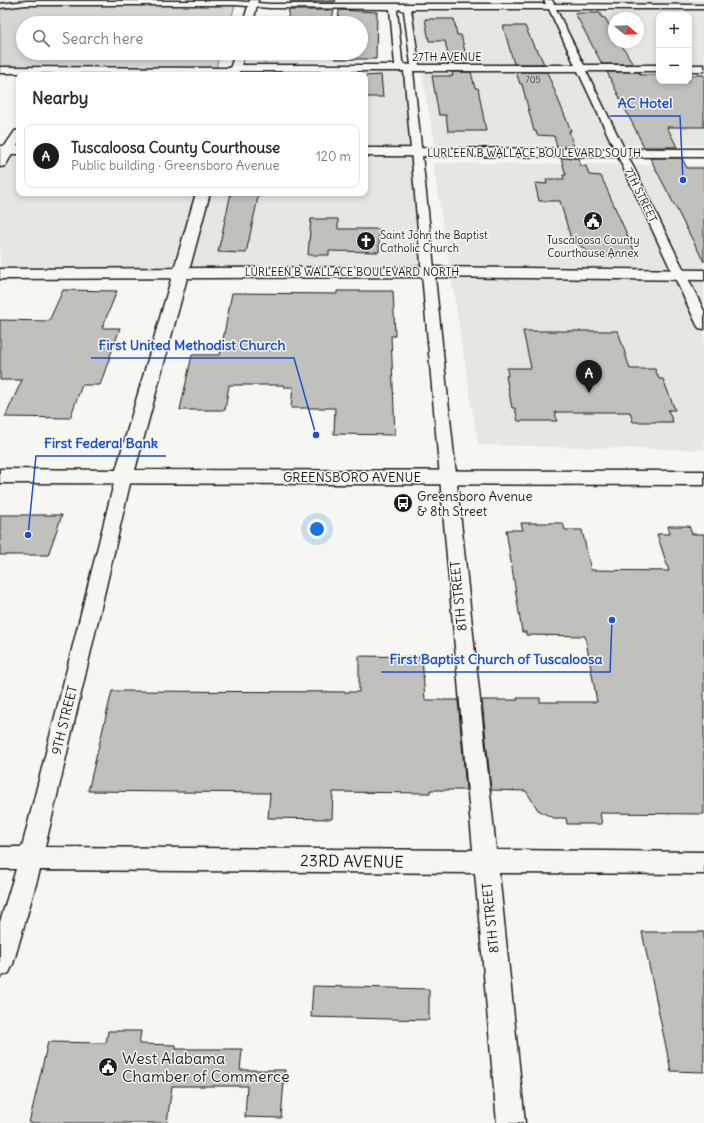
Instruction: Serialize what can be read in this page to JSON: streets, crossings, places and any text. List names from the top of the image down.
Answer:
{
  "streets": {
    "main road": ["LURLEEN B WALLACE BOULEVARD SOUTH", "LURLEEN B WALLACE BOULEVARD NORTH", "GREENSBORO AVENUE"],
    "street": [
      "27TH AVENUE",
      "7TH STREET",
      "8TH STREET",
      "9TH STREET",
      "23RD AVENUE"
    ]
  },
  "crossings": [
    ["27TH AVENUE", "7TH STREET"],
    ["27TH AVENUE", "8TH STREET"],
    ["LURLEEN B WALLACE BOULEVARD SOUTH", "7TH STREET"],
    ["LURLEEN B WALLACE BOULEVARD SOUTH", "8TH STREET"],
    ["7TH STREET", "LURLEEN B WALLACE BOULEVARD NORTH"],
    ["LURLEEN B WALLACE BOULEVARD NORTH", "8TH STREET"],
    ["GREENSBORO AVENUE", "8TH STREET"],
    ["GREENSBORO AVENUE", "9TH STREET"],
    ["8TH STREET", "23RD AVENUE"],
    ["9TH STREET", "23RD AVENUE"]
  ],
  "places": {
    "other": [
      "AC Hotel",
      "First United Methodist Church",
      "First Federal Bank",
      "First Baptist Church of Tuscaloosa"
    ],
    "public building": ["Tuscaloosa County Courthouse Annex", "West Alabama Chamber of Commerce"],
    "church": ["Saint John the Baptist Catholic Church"],
    "bus stop": ["Greensboro Avenue & 8th Street"]
  },
  "house_numbers": ["705"],
  "north": "right",
  "page": {
    "map_buttons": ["+", "−"],
    "search": "Search here",
    "heading": "Nearby",
    "list": [
      {
        "mark": "A",
        "name": "Tuscaloosa County Courthouse",
        "note": "Public building · Greensboro Avenue",
        "value": "120 m"
      }
    ],
    "pins": "A"
  }
}
